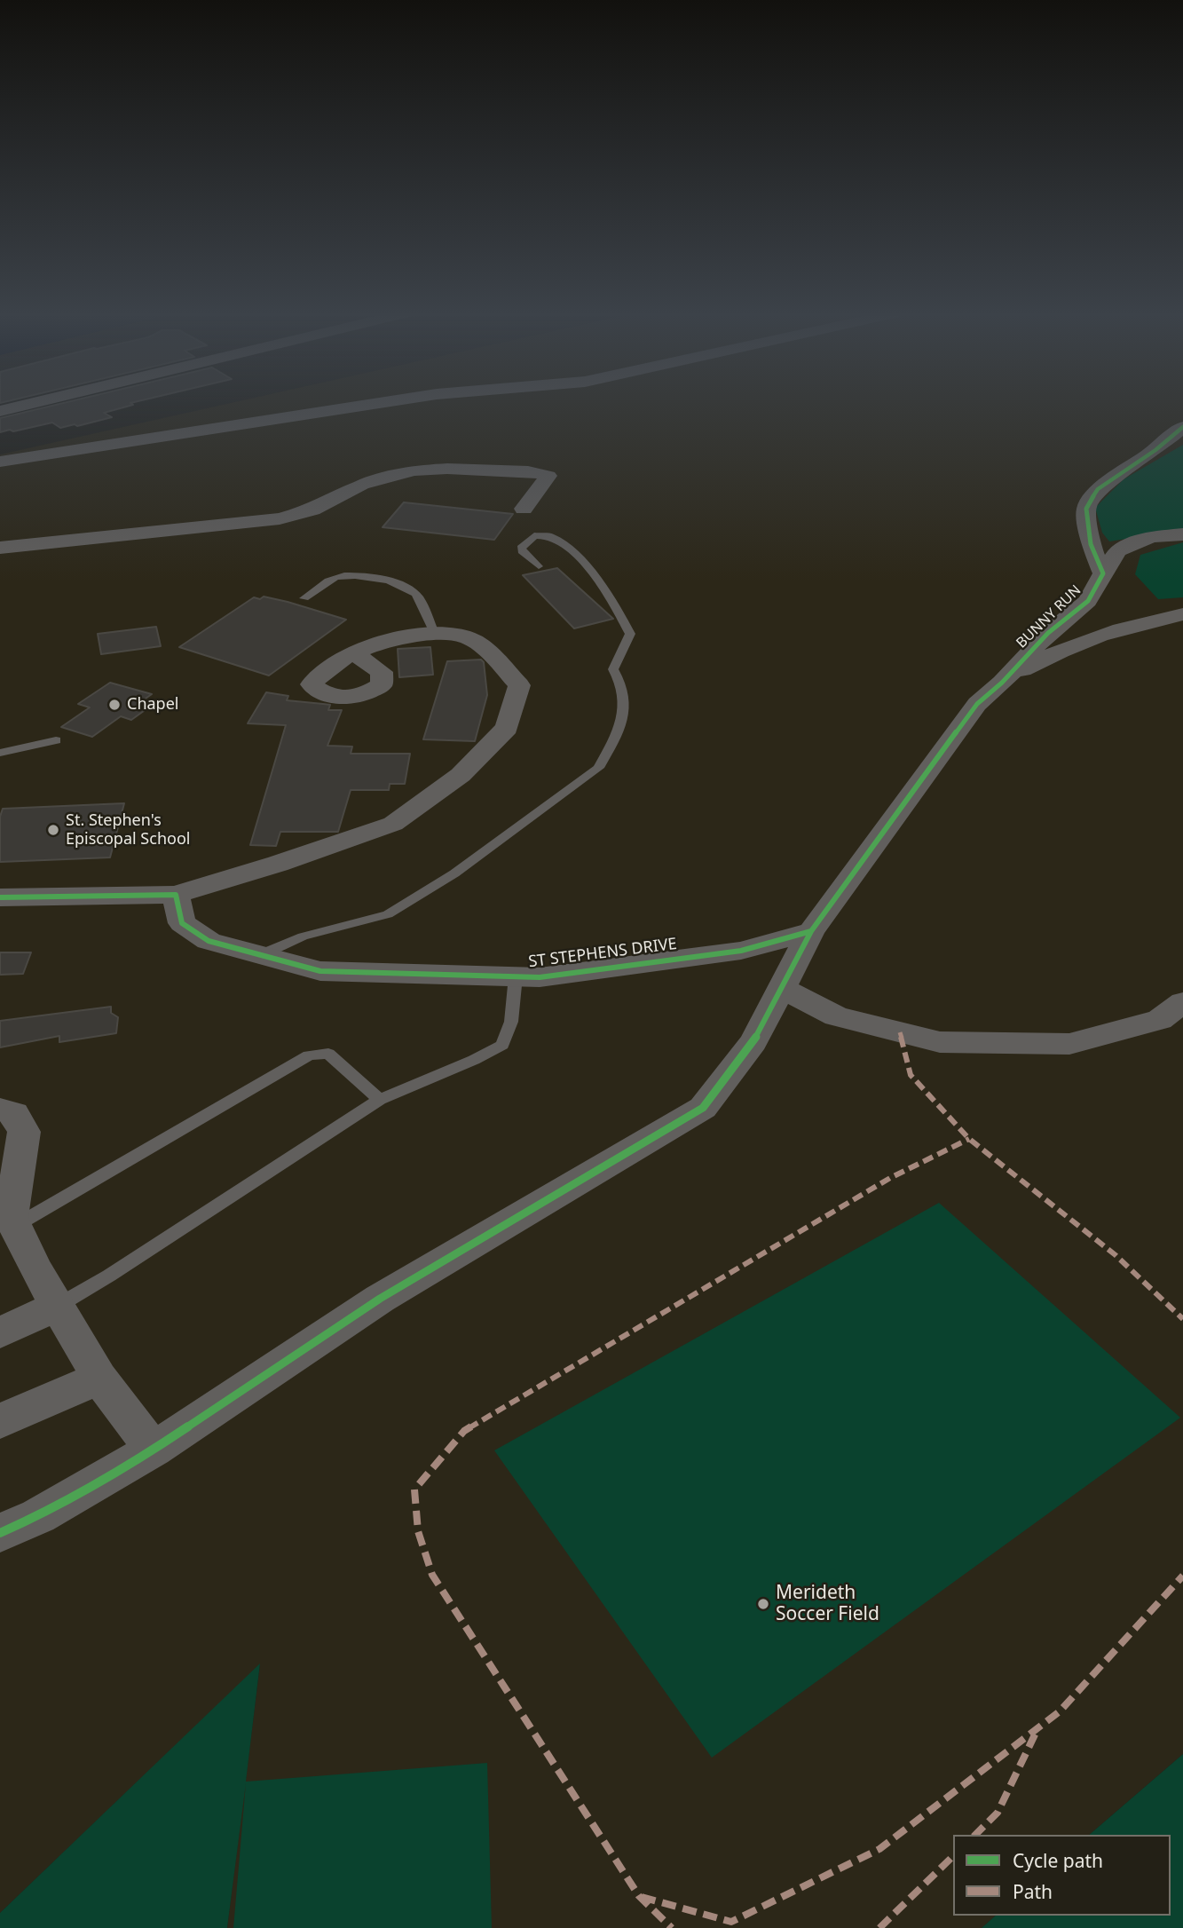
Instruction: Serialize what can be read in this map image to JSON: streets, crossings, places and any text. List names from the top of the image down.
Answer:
{
  "streets": {
    "street": ["BUNNY RUN", "ST STEPHENS DRIVE"]
  },
  "places": ["Chapel", "St. Stephen's Episcopal School", "Merideth Soccer Field"],
  "legend": ["Cycle path", "Path"]
}
